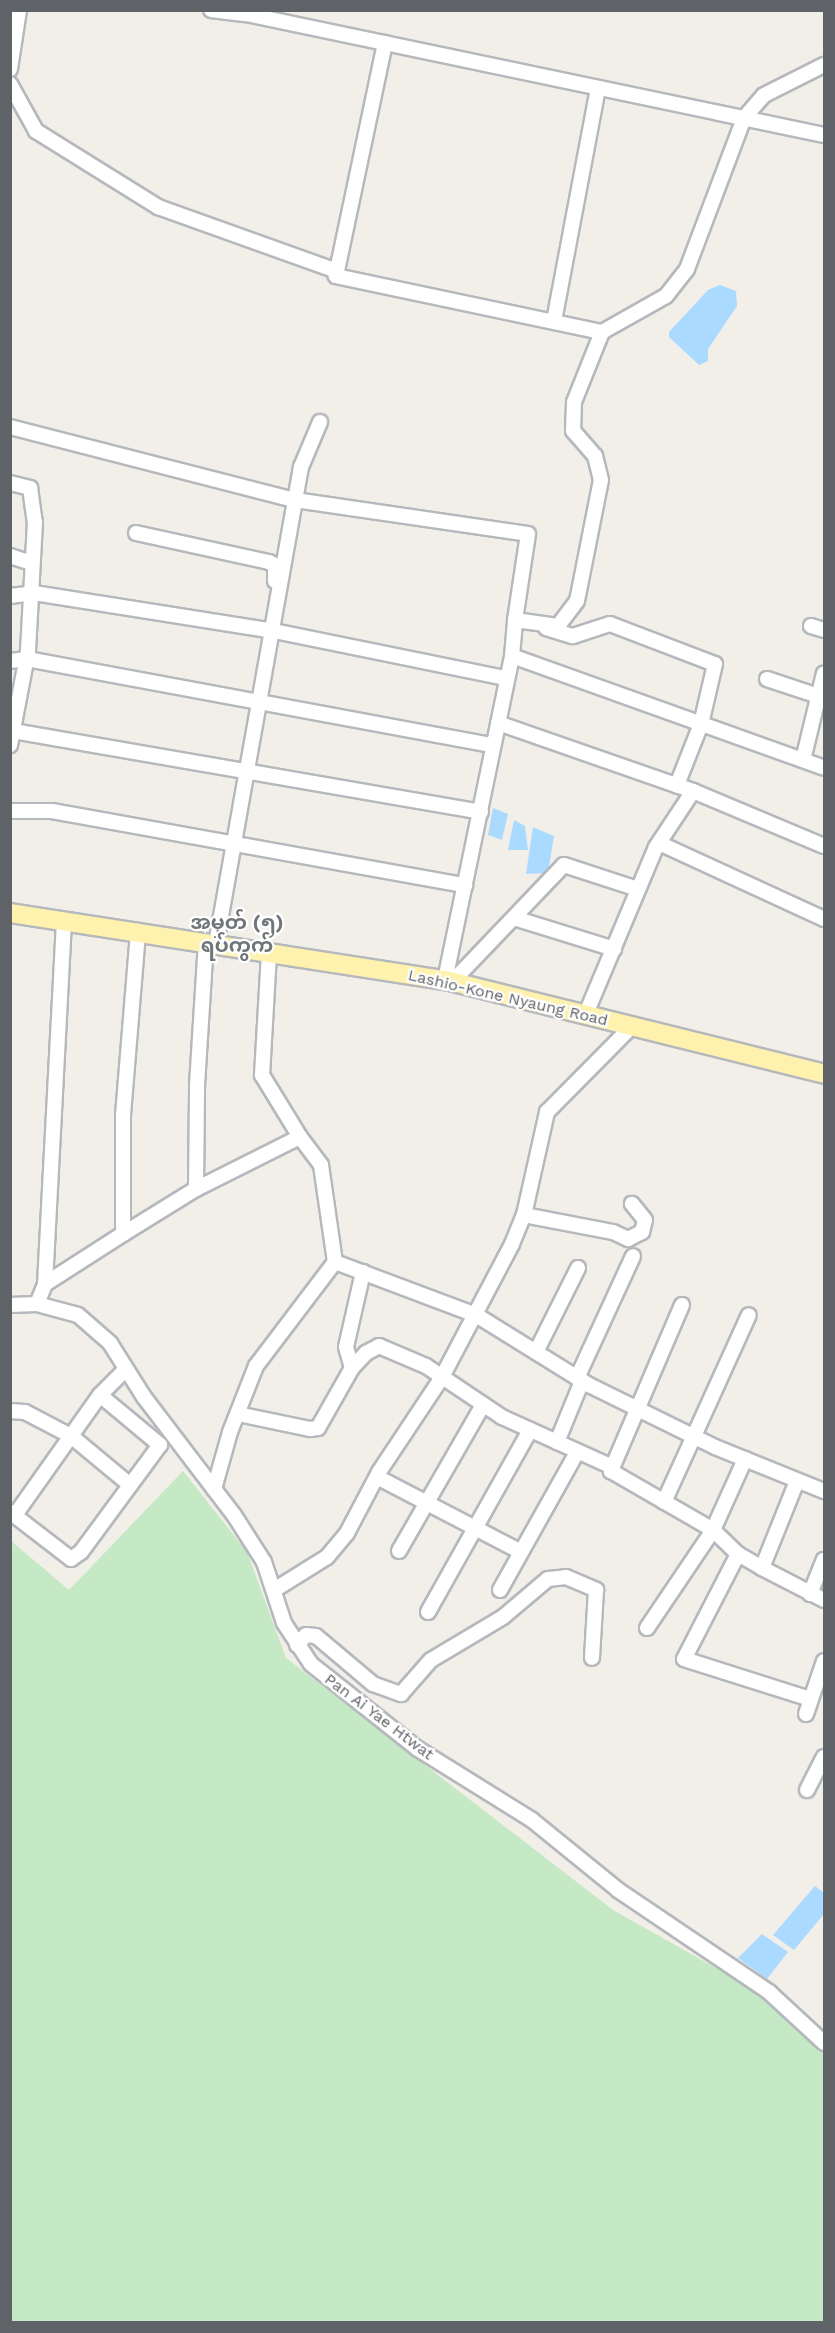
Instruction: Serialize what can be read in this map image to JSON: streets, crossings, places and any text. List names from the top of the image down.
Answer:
{
  "streets": {
    "main road": ["Lashio-Kone Nyaung Road"],
    "street": ["Pan Ai Yae Htwat"]
  },
  "districts": ["အမှတ် (၅) ရပ်ကွက်"]
}
